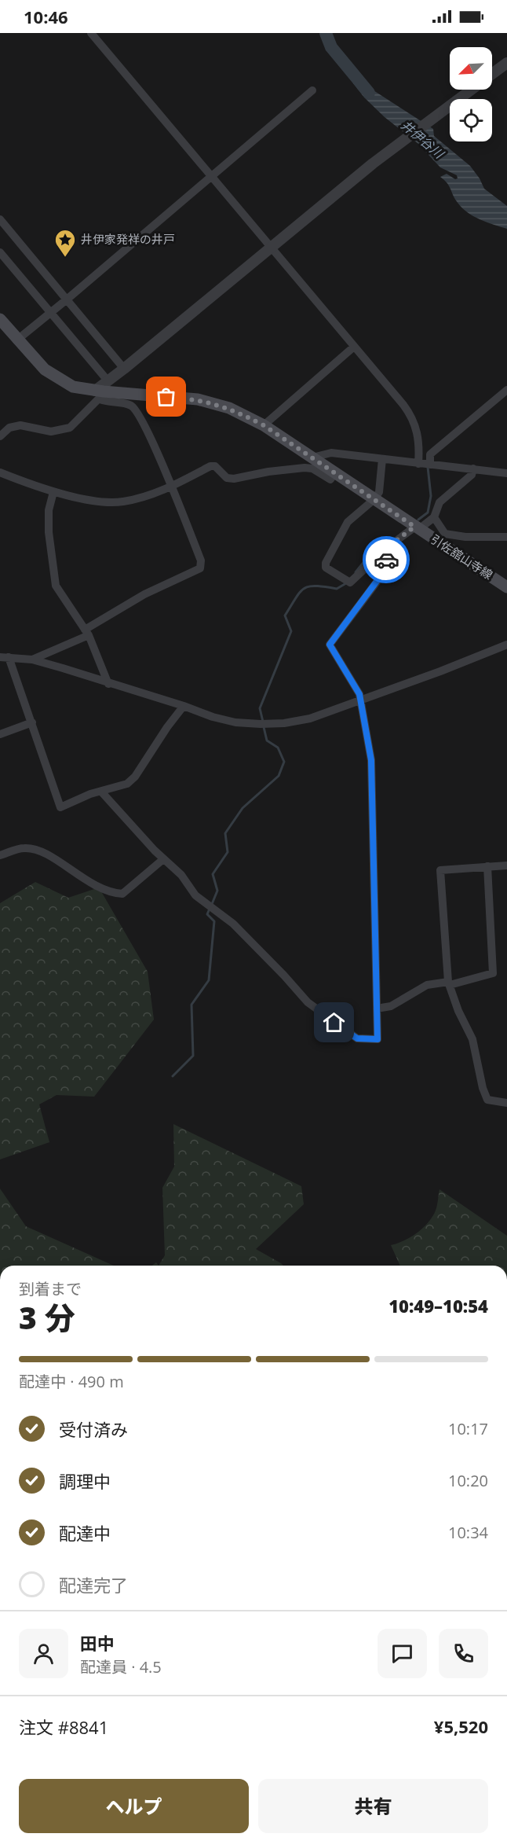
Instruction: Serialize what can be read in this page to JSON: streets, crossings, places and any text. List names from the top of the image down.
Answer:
{
  "streets": {
    "main road": ["引佐舘山寺線"]
  },
  "water": ["井伊谷川"],
  "places": {
    "place": ["井伊家発祥の井戸"]
  },
  "north": "bottom left",
  "page": {
    "status": "10:46",
    "heading": ["3 分", "到着まで", "10:49–10:54"],
    "panel": [
      "田中",
      "配達員 · 4.5",
      "注文 #8841",
      "¥5,520"
    ],
    "bar": "配達中 · 490 m",
    "list": [
      ["受付済み", "10:17"],
      ["調理中", "10:20"],
      ["配達中", "10:34"],
      "配達完了"
    ],
    "buttons": ["ヘルプ", "共有"]
  }
}
